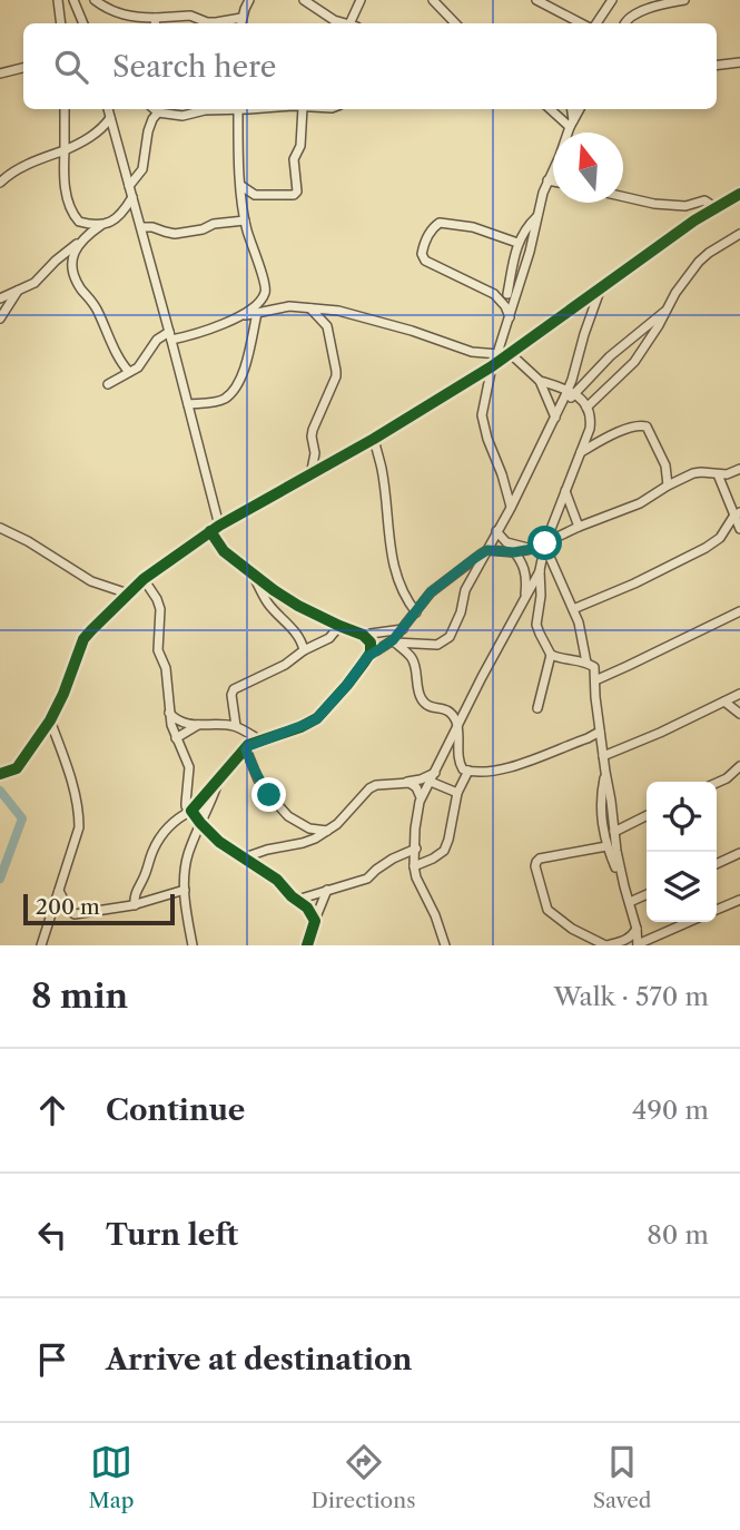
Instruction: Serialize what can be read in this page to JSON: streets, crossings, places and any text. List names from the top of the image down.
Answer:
{
  "scale_bar": "200 m",
  "north": "top",
  "page": {
    "search": "Search here",
    "scale": "200 m",
    "heading": ["8 min", "Walk · 570 m"],
    "list": [
      ["Continue", "490 m"],
      ["Turn left", "80 m"],
      "Arrive at destination"
    ],
    "nav": ["Map", "Directions", "Saved"]
  }
}
